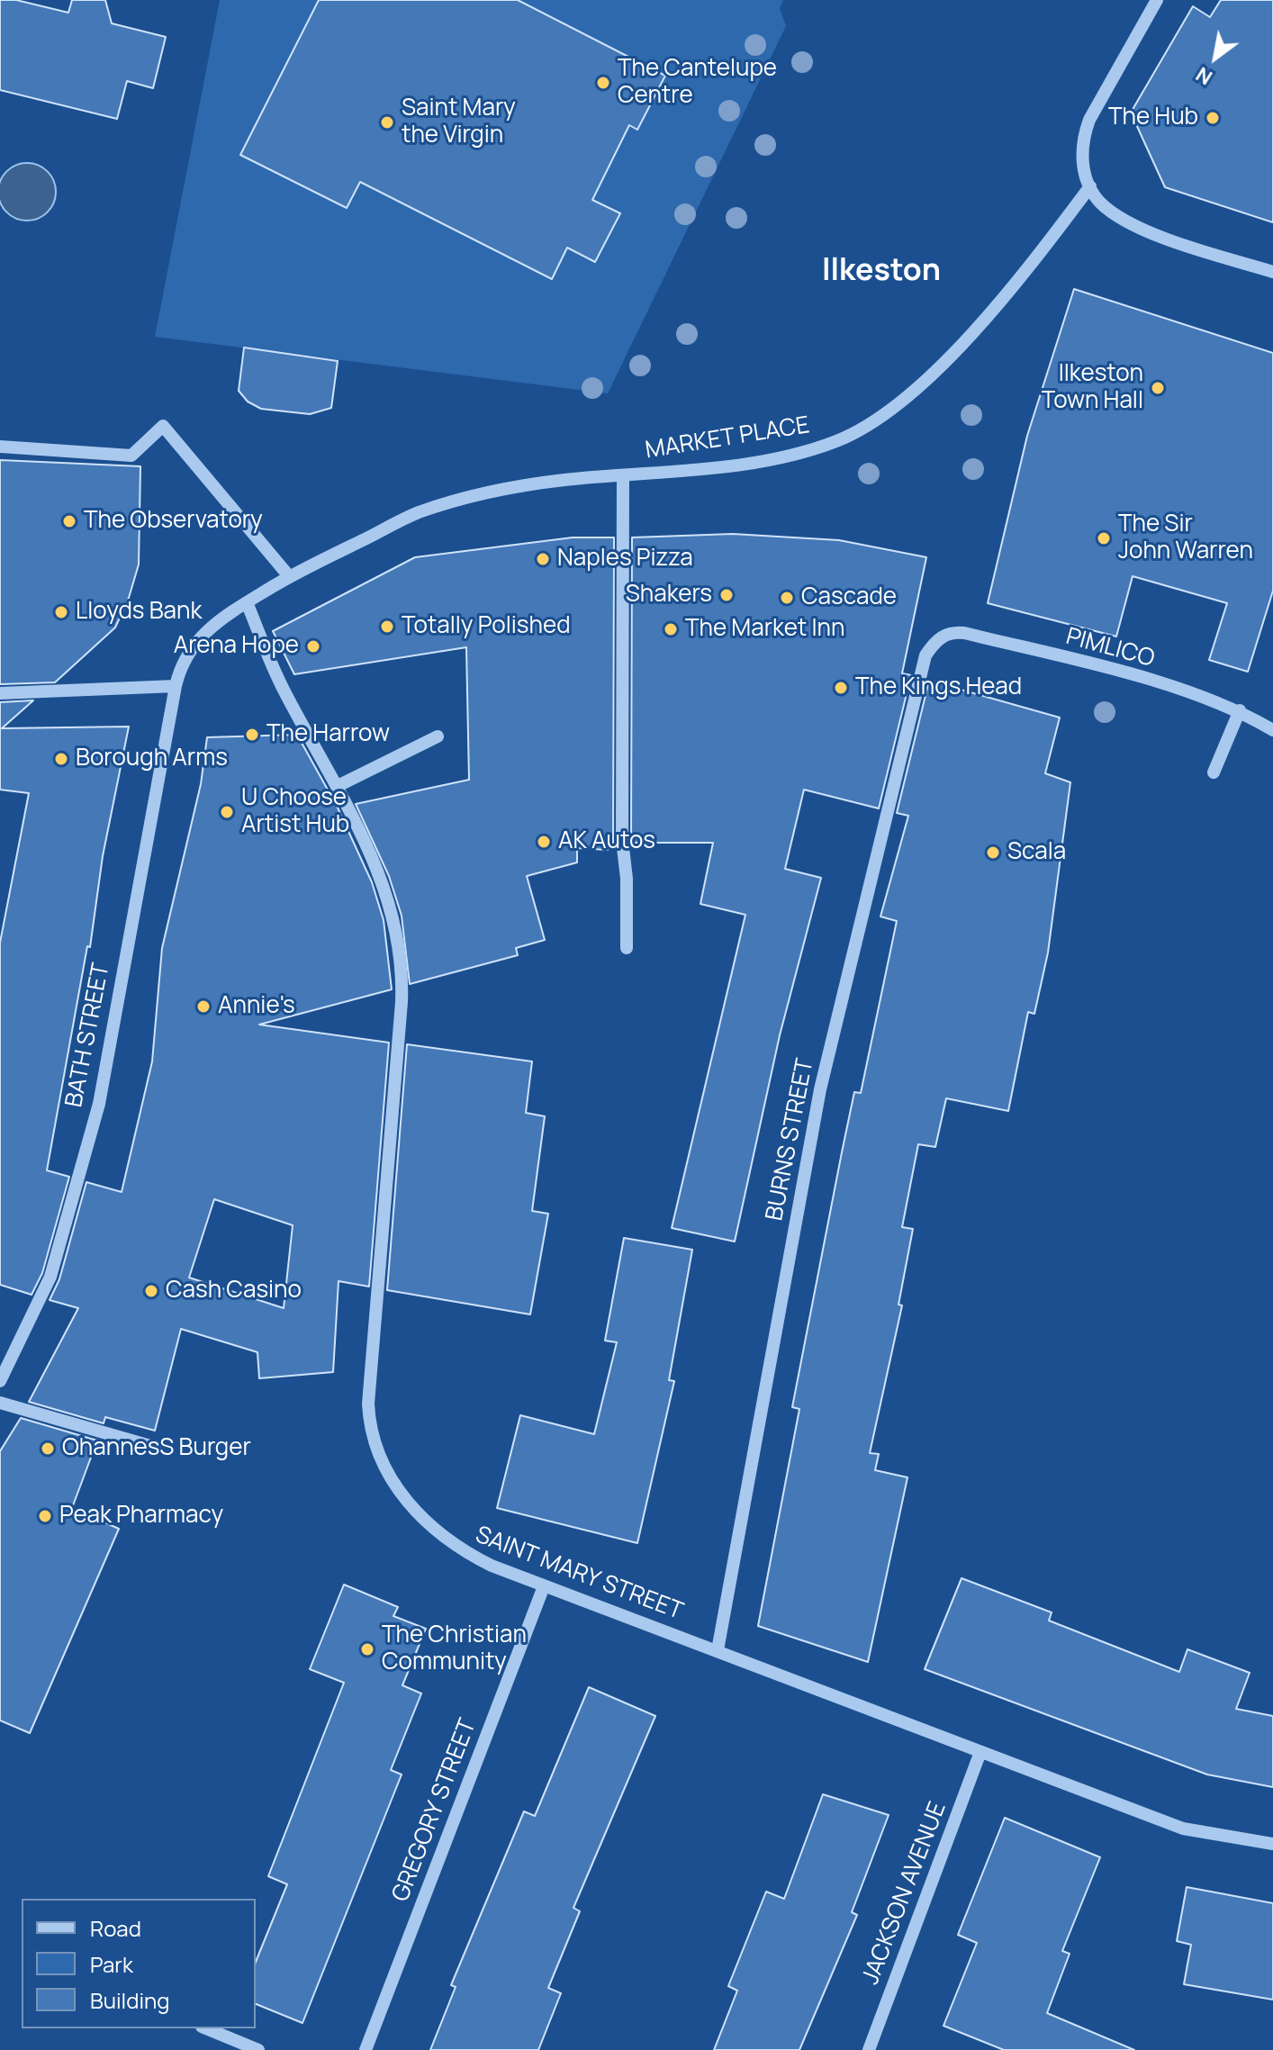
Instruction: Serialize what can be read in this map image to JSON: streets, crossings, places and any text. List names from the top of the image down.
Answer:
{
  "streets": {
    "street": [
      "MARKET PLACE",
      "PIMLICO",
      "BATH STREET",
      "BURNS STREET",
      "SAINT MARY STREET",
      "GREGORY STREET",
      "JACKSON AVENUE"
    ]
  },
  "crossings": [
    ["MARKET PLACE", "BATH STREET"],
    ["MARKET PLACE", "SAINT MARY STREET"],
    ["PIMLICO", "BURNS STREET"],
    ["BURNS STREET", "SAINT MARY STREET"],
    ["SAINT MARY STREET", "GREGORY STREET"],
    ["SAINT MARY STREET", "JACKSON AVENUE"]
  ],
  "districts": ["Ilkeston"],
  "places": [
    "The Cantelupe Centre",
    "The Hub",
    "Saint Mary the Virgin",
    "Ilkeston Town Hall",
    "The Observatory",
    "The Sir John Warren",
    "Naples Pizza",
    "Shakers",
    "Cascade",
    "Lloyds Bank",
    "Totally Polished",
    "The Market Inn",
    "Arena Hope",
    "The Kings Head",
    "The Harrow",
    "Borough Arms",
    "U Choose Artist Hub",
    "AK Autos",
    "Scala",
    "Annie's",
    "Cash Casino",
    "OhannesS Burger",
    "Peak Pharmacy",
    "The Christian Community"
  ],
  "legend": ["Road", "Park", "Building"],
  "north": "bottom left"
}
